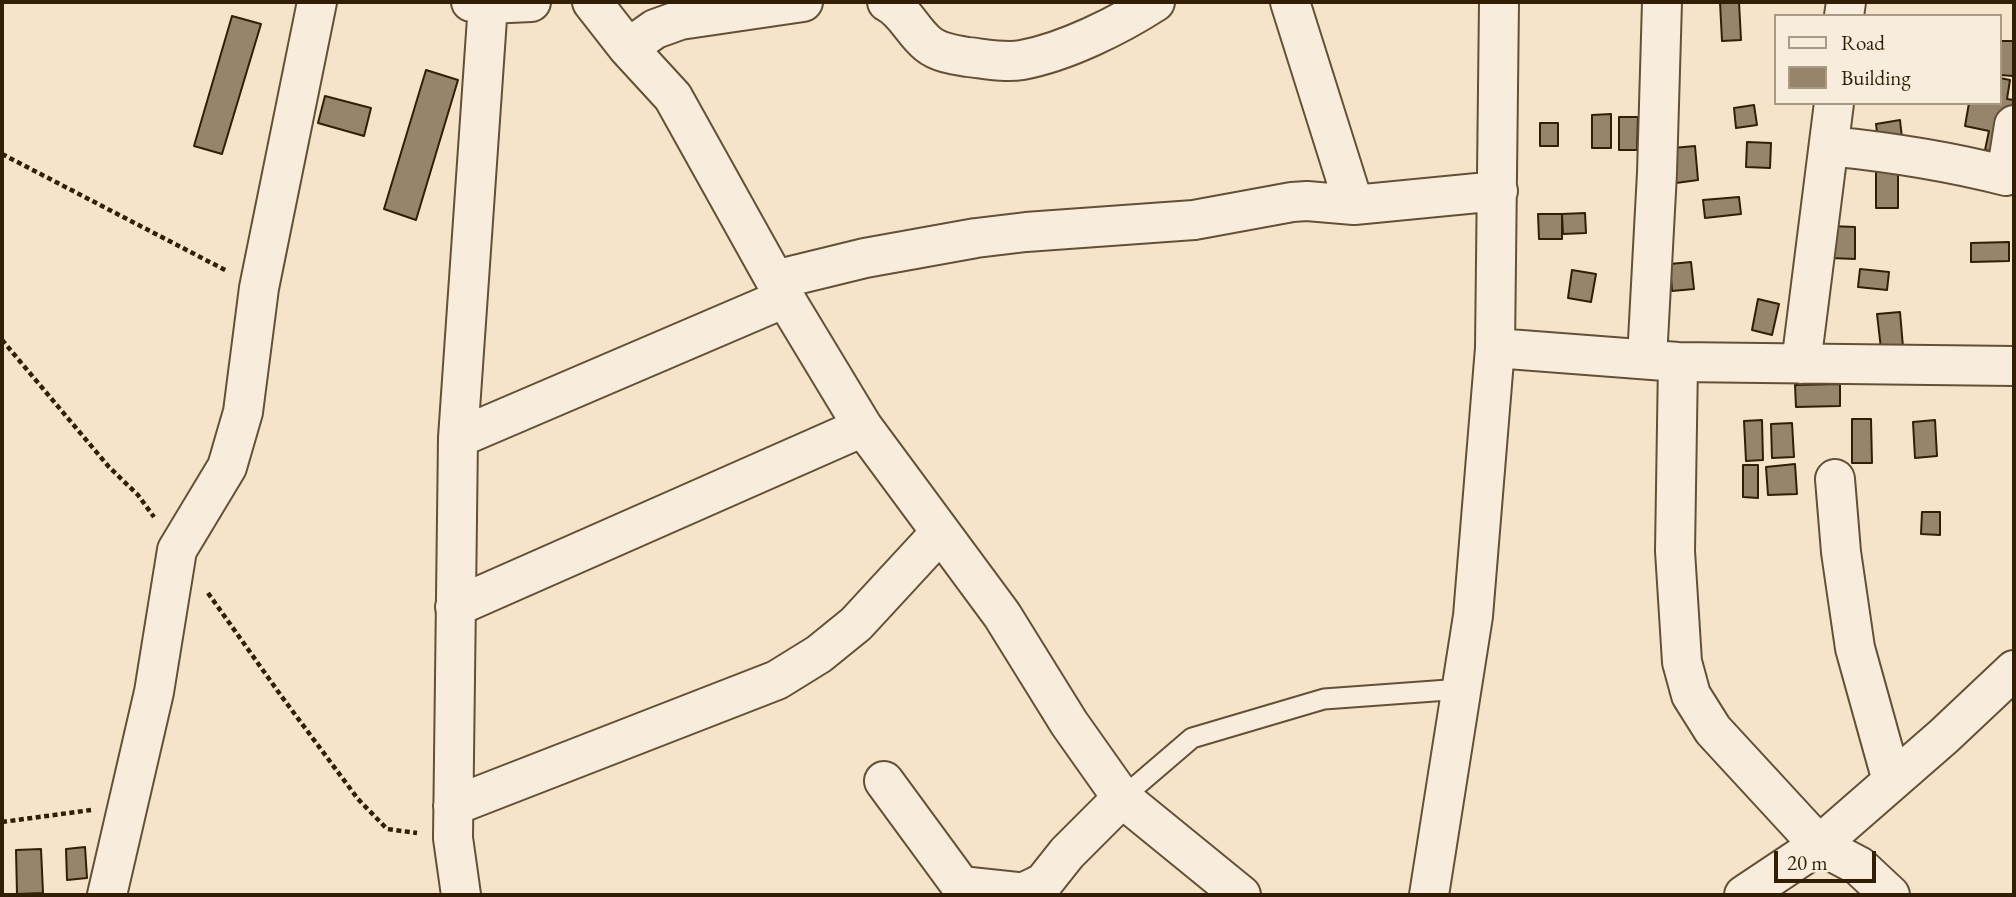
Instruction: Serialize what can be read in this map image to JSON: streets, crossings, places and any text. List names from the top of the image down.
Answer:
{
  "legend": ["Road", "Building"],
  "scale_bar": "20 m"
}
